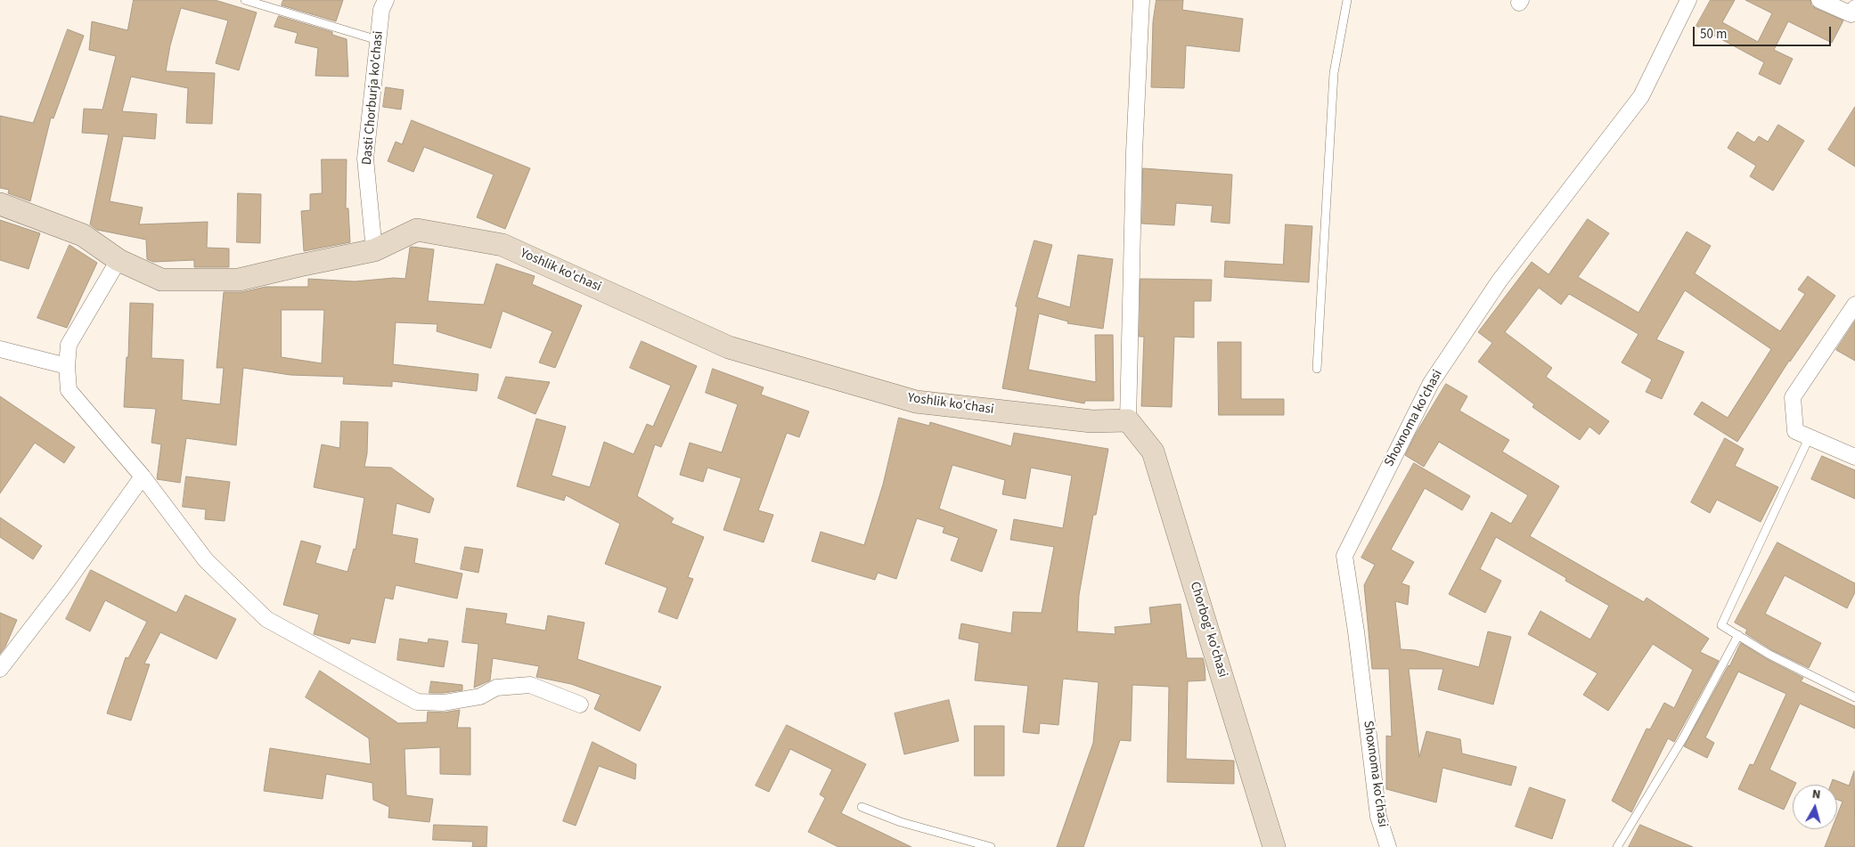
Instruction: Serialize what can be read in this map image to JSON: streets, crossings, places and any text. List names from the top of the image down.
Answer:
{
  "streets": {
    "street": [
      "Dasti Chorburja ko'chasi",
      "Yoshlik ko'chasi",
      "Shoxnoma ko'chasi",
      "Chorbog' ko'chasi"
    ]
  },
  "crossings": [
    ["Dasti Chorburja ko'chasi", "Yoshlik ko'chasi"],
    ["Yoshlik ko'chasi", "Chorbog' ko'chasi"]
  ],
  "scale_bar": "50 m",
  "north": "top"
}
